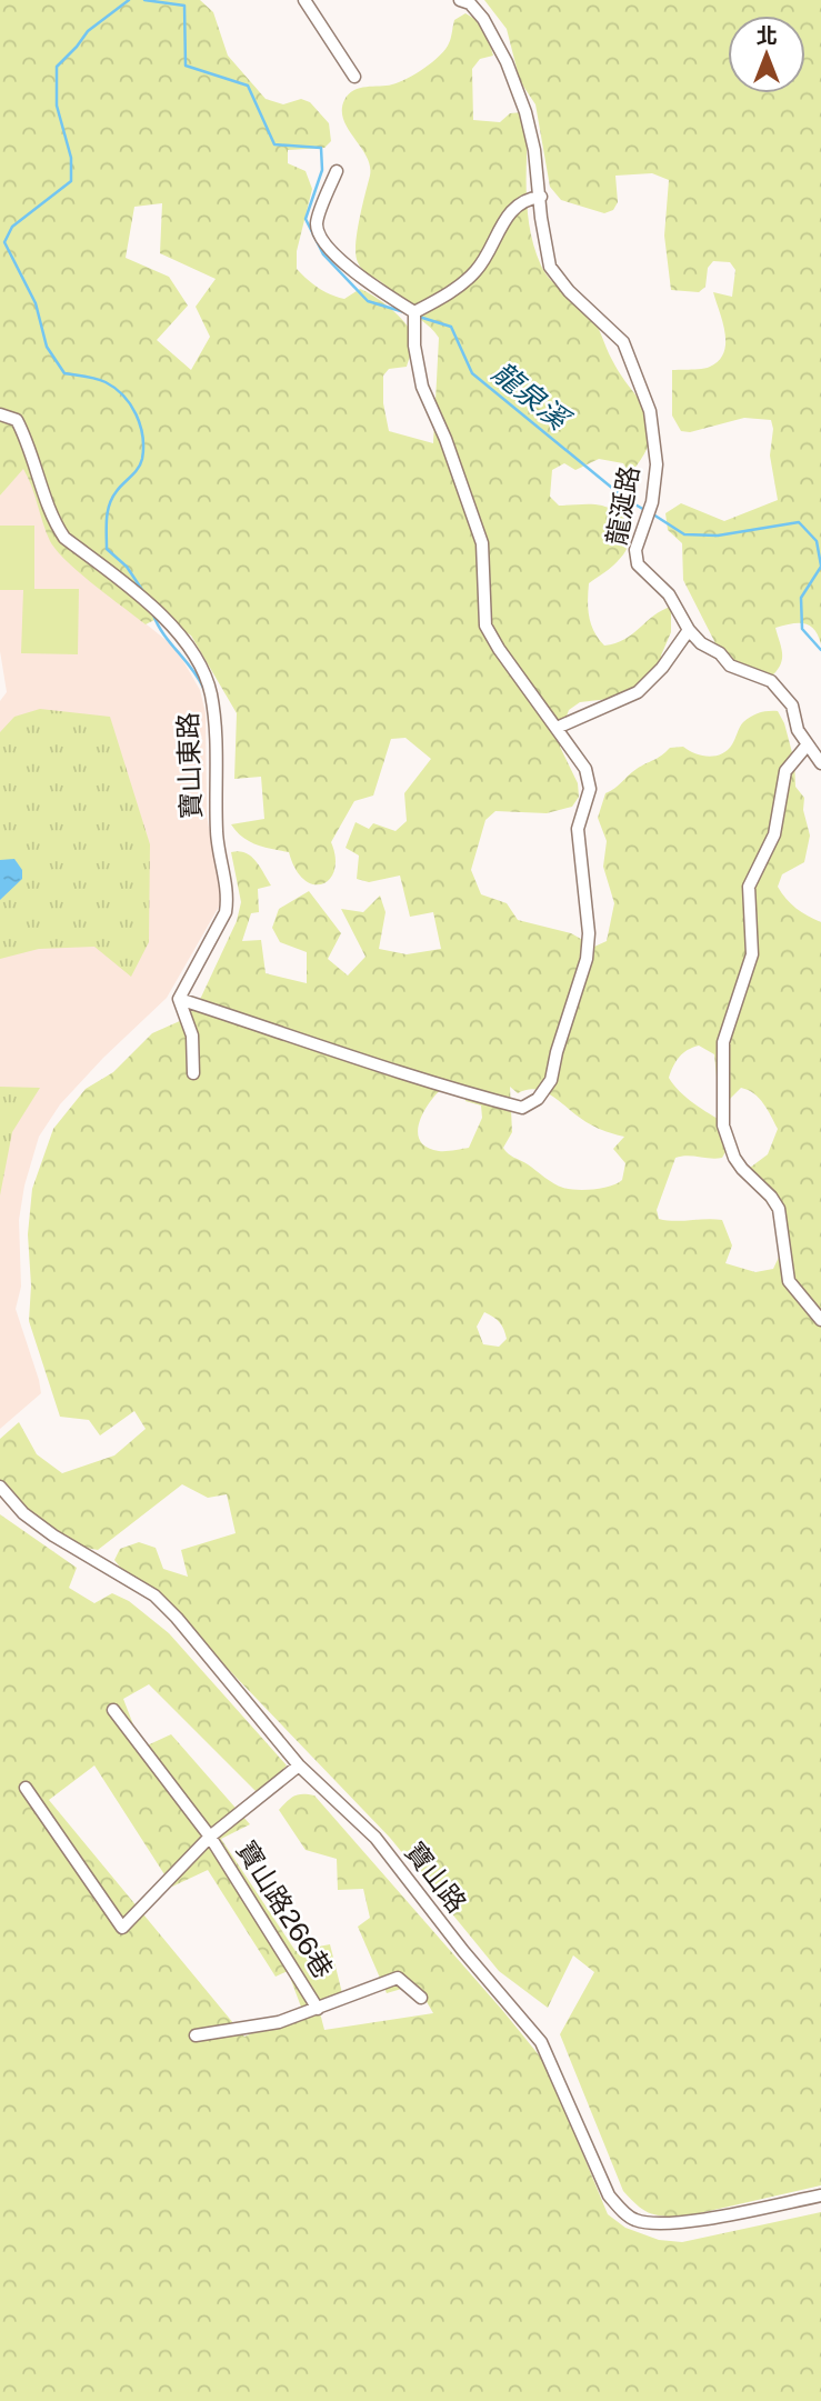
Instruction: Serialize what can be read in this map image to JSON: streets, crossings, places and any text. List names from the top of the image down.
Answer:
{
  "streets": {
    "street": [
      "龍涎路",
      "寶山東路",
      "寶山路",
      "寶山路266巷"
    ]
  },
  "crossings": [
    ["寶山路", "寶山路266巷"]
  ],
  "water": ["龍泉溪"],
  "north": "top"
}
